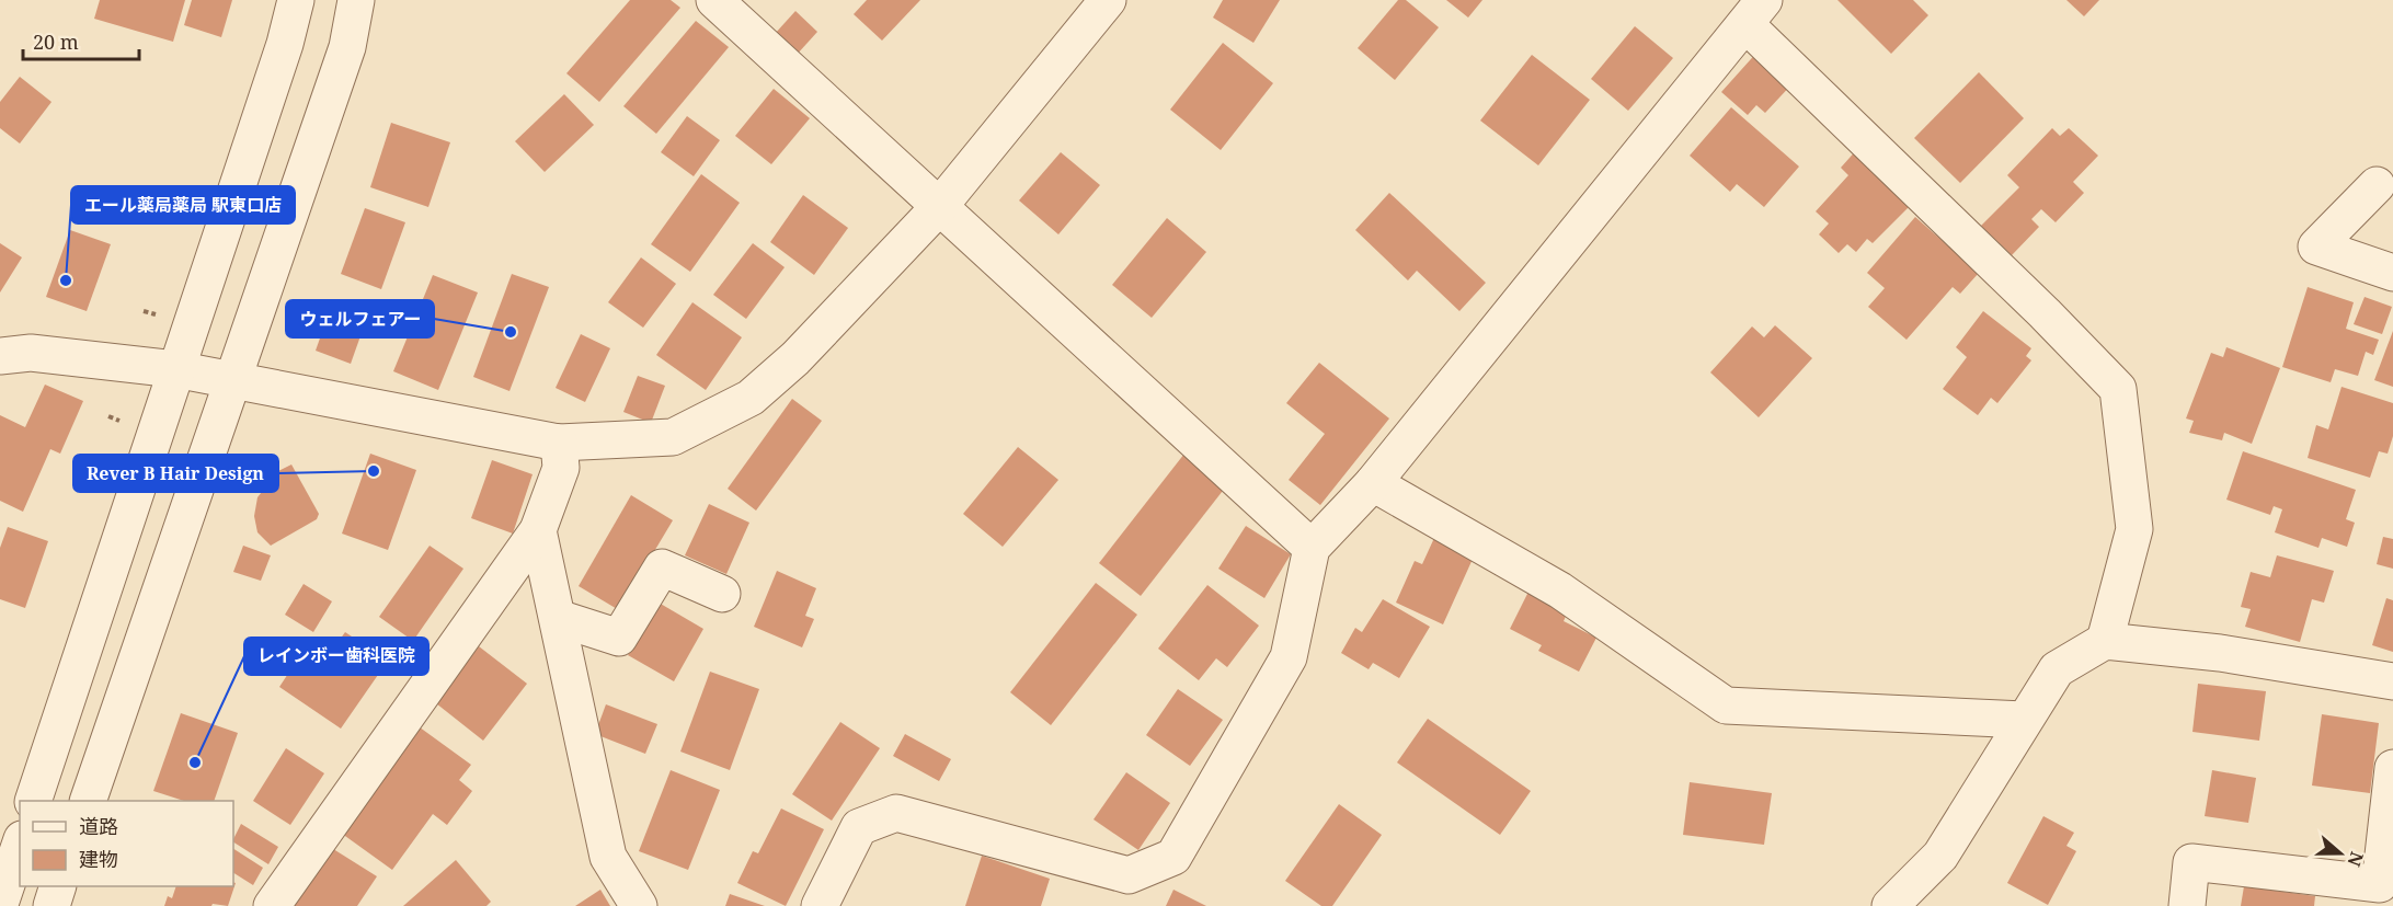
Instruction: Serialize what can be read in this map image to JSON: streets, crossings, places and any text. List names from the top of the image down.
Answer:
{
  "places": [
    "エール薬局薬局 駅東口店",
    "ウェルフェアー",
    "Rever B Hair Design",
    "レインボー歯科医院"
  ],
  "legend": ["道路", "建物"],
  "scale_bar": "20 m",
  "north": "right"
}
